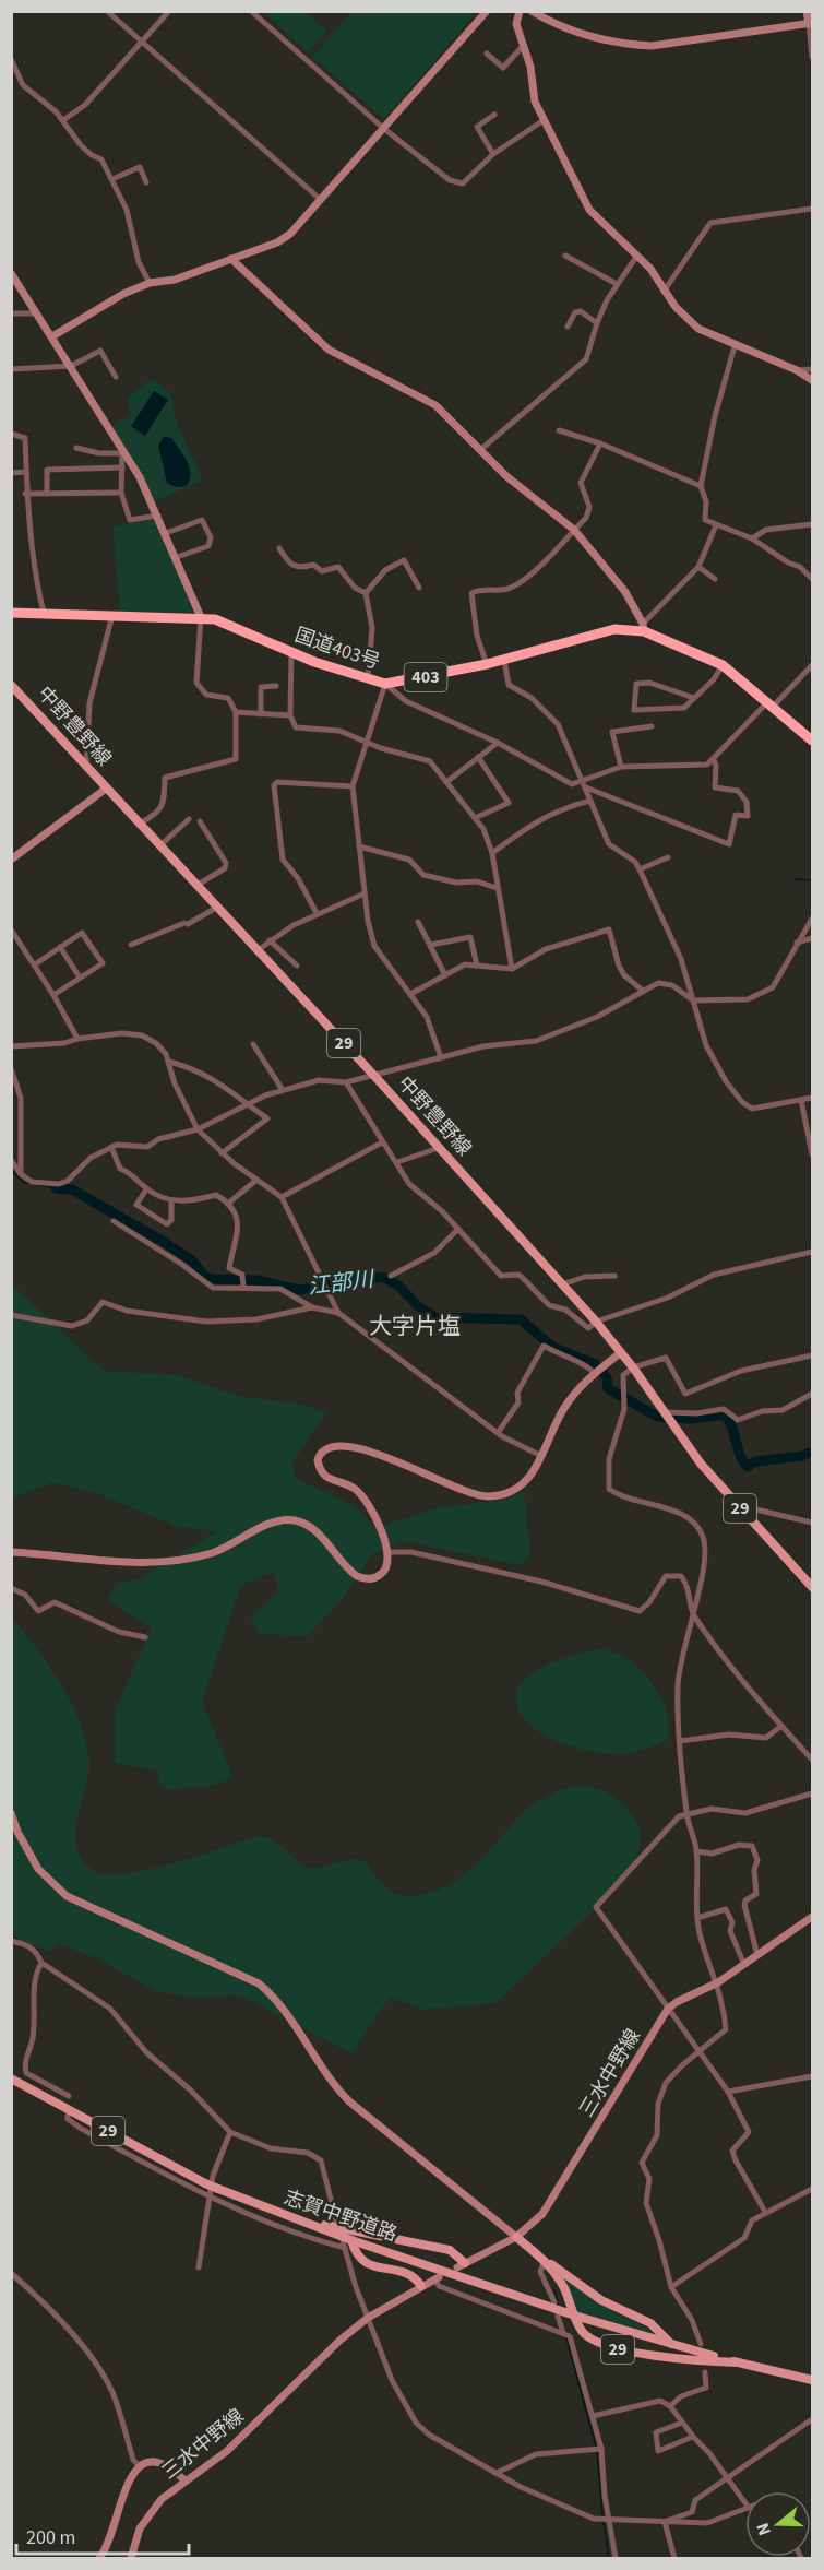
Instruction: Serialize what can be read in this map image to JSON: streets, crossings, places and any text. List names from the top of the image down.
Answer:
{
  "streets": {
    "highway": ["国道403号", "403"],
    "main road": ["中野豊野線", "29", "志賀中野道路"],
    "street": ["三水中野線"]
  },
  "crossings": [
    ["29", "三水中野線"],
    ["29", "志賀中野道路"]
  ],
  "districts": ["大字片塩"],
  "water": ["江部川"],
  "scale_bar": "200 m",
  "north": "left"
}
